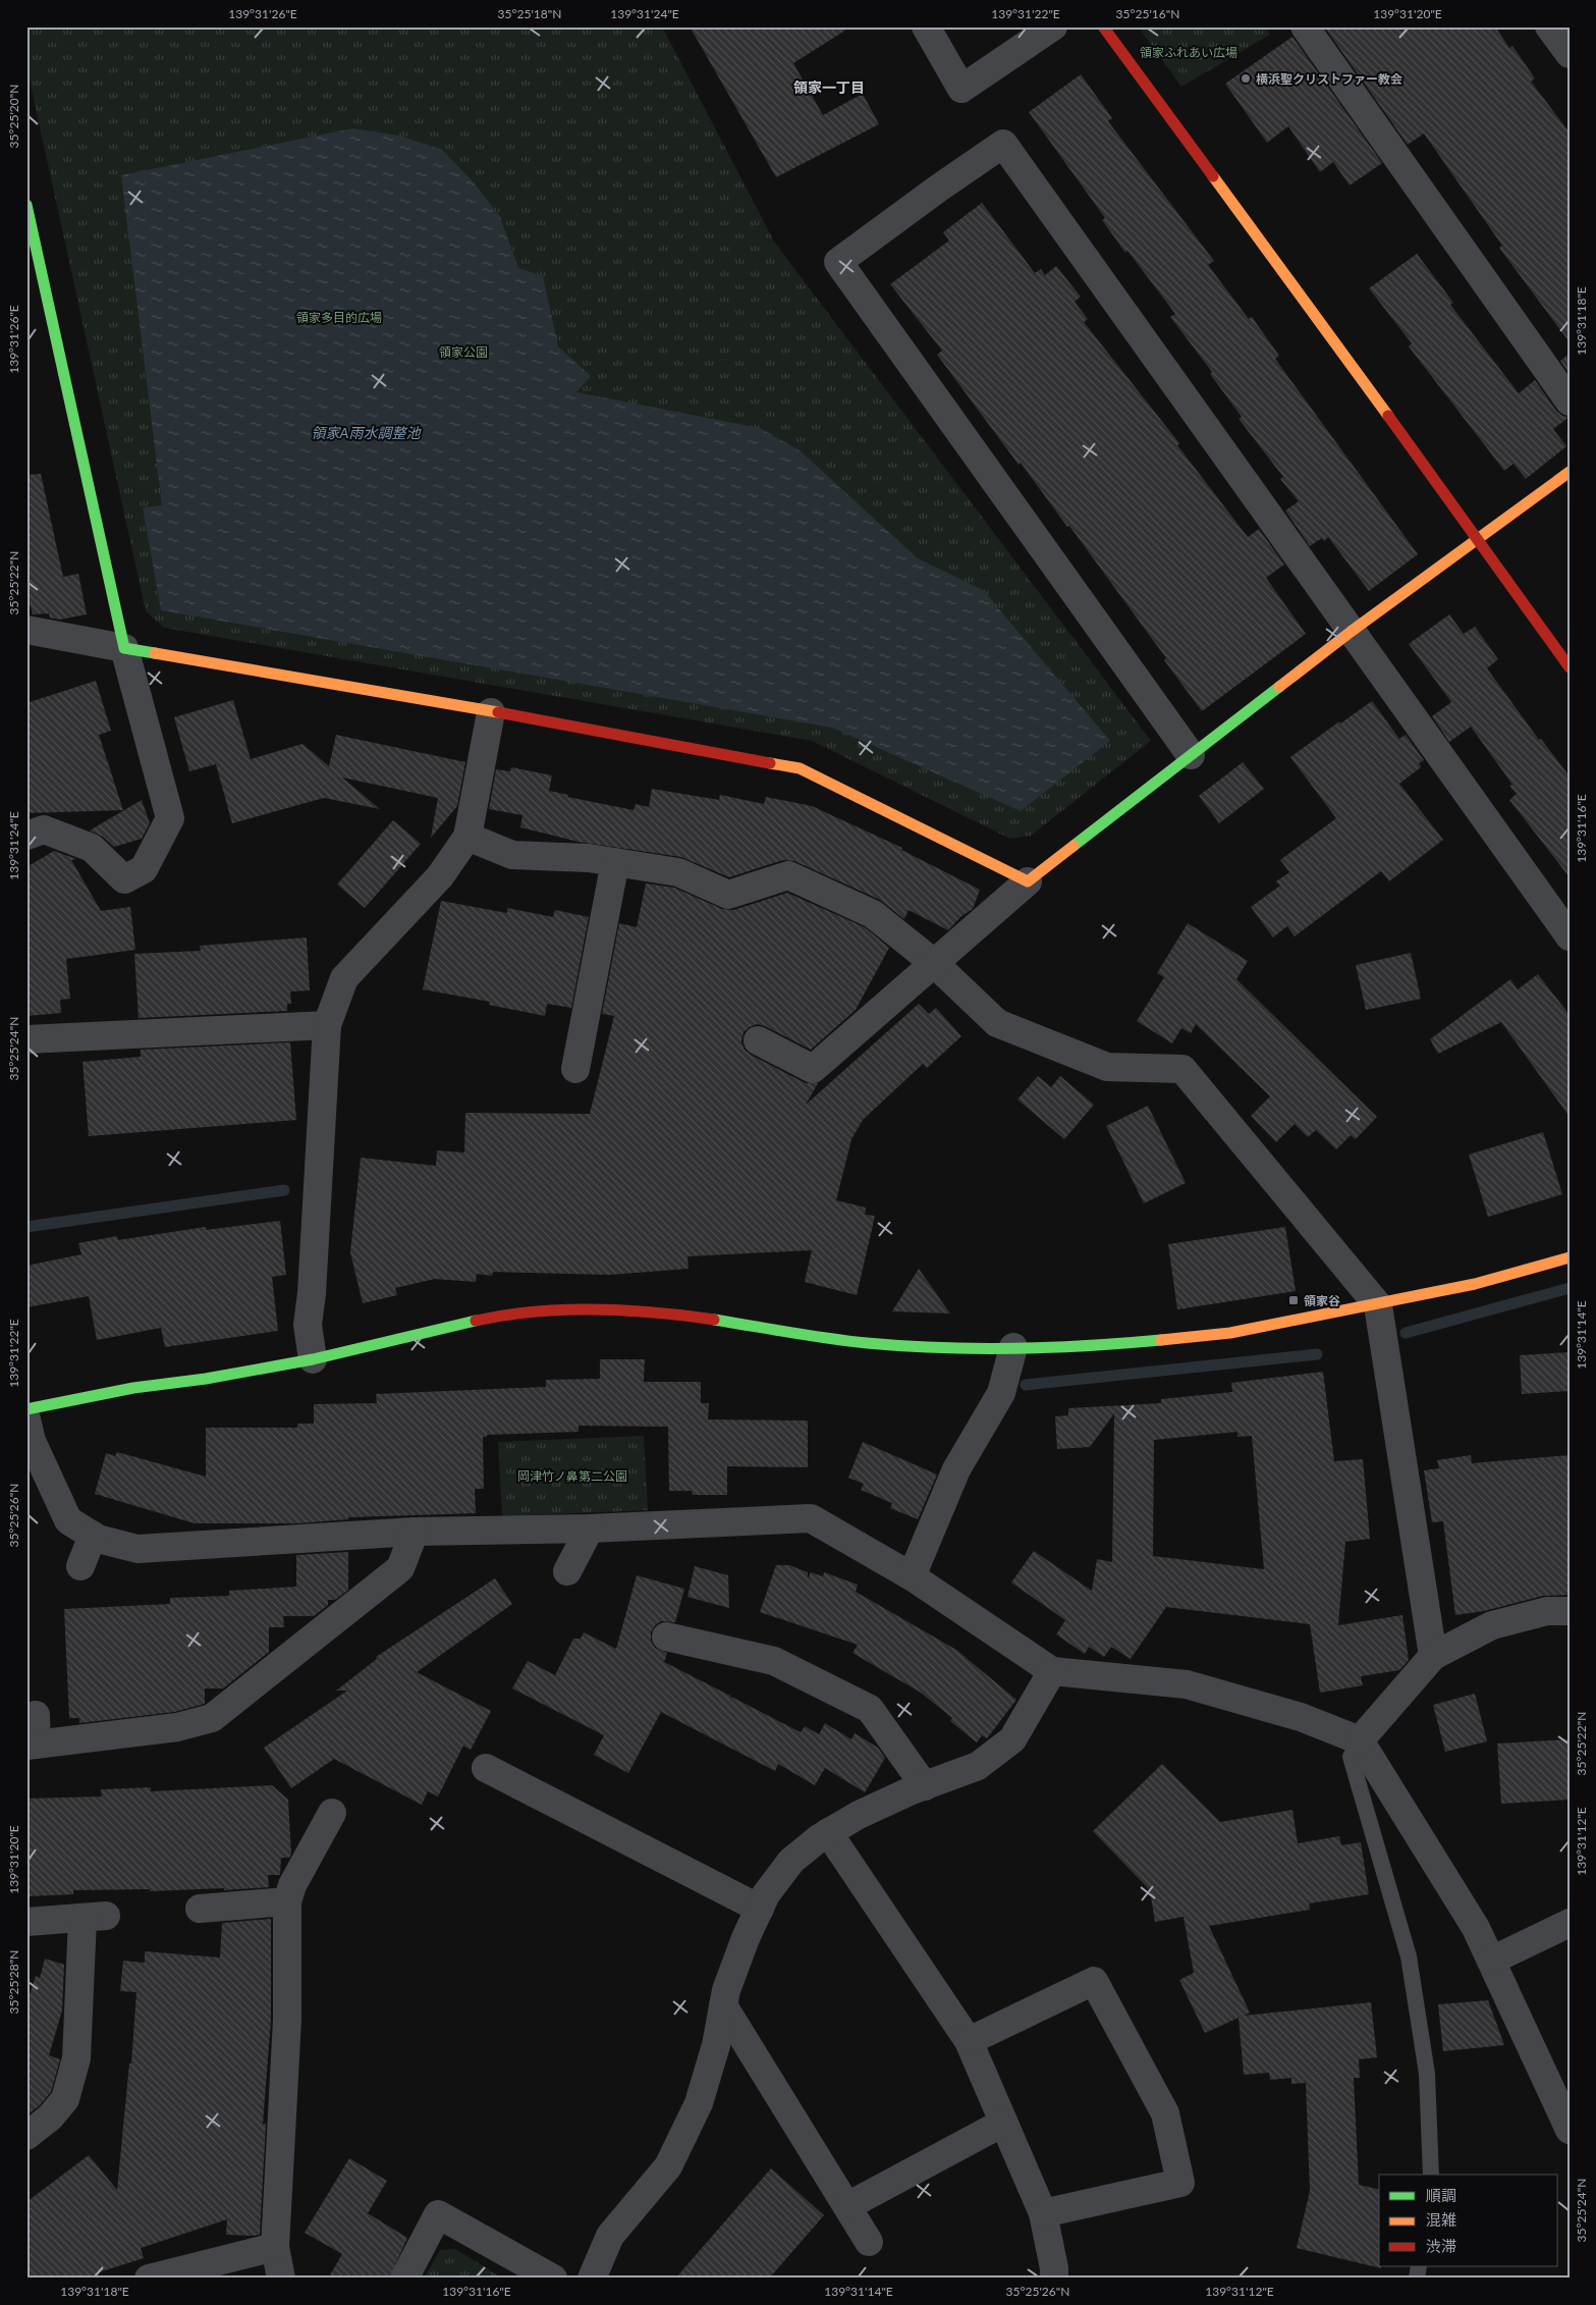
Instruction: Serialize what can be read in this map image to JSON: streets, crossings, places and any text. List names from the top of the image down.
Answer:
{
  "districts": ["領家一丁目"],
  "water": ["領家A雨水調整池"],
  "parks": [
    "領家ふれあい広場",
    "領家多目的広場",
    "領家公園",
    "岡津竹ノ鼻第二公園"
  ],
  "places": {
    "other": ["横浜聖クリストファー教会"],
    "transit": ["領家谷"]
  },
  "legend": ["順調", "混雑", "渋滞"],
  "coordinates": [
    "139°31'26\"E",
    "35°25'18\"N",
    "139°31'24\"E",
    "139°31'22\"E",
    "35°25'16\"N",
    "139°31'20\"E",
    "35°25'20\"N",
    "139°31'18\"E",
    "35°25'22\"N",
    "139°31'16\"E",
    "35°25'24\"N",
    "139°31'14\"E",
    "35°25'26\"N",
    "139°31'12\"E",
    "35°25'28\"N"
  ]
}
